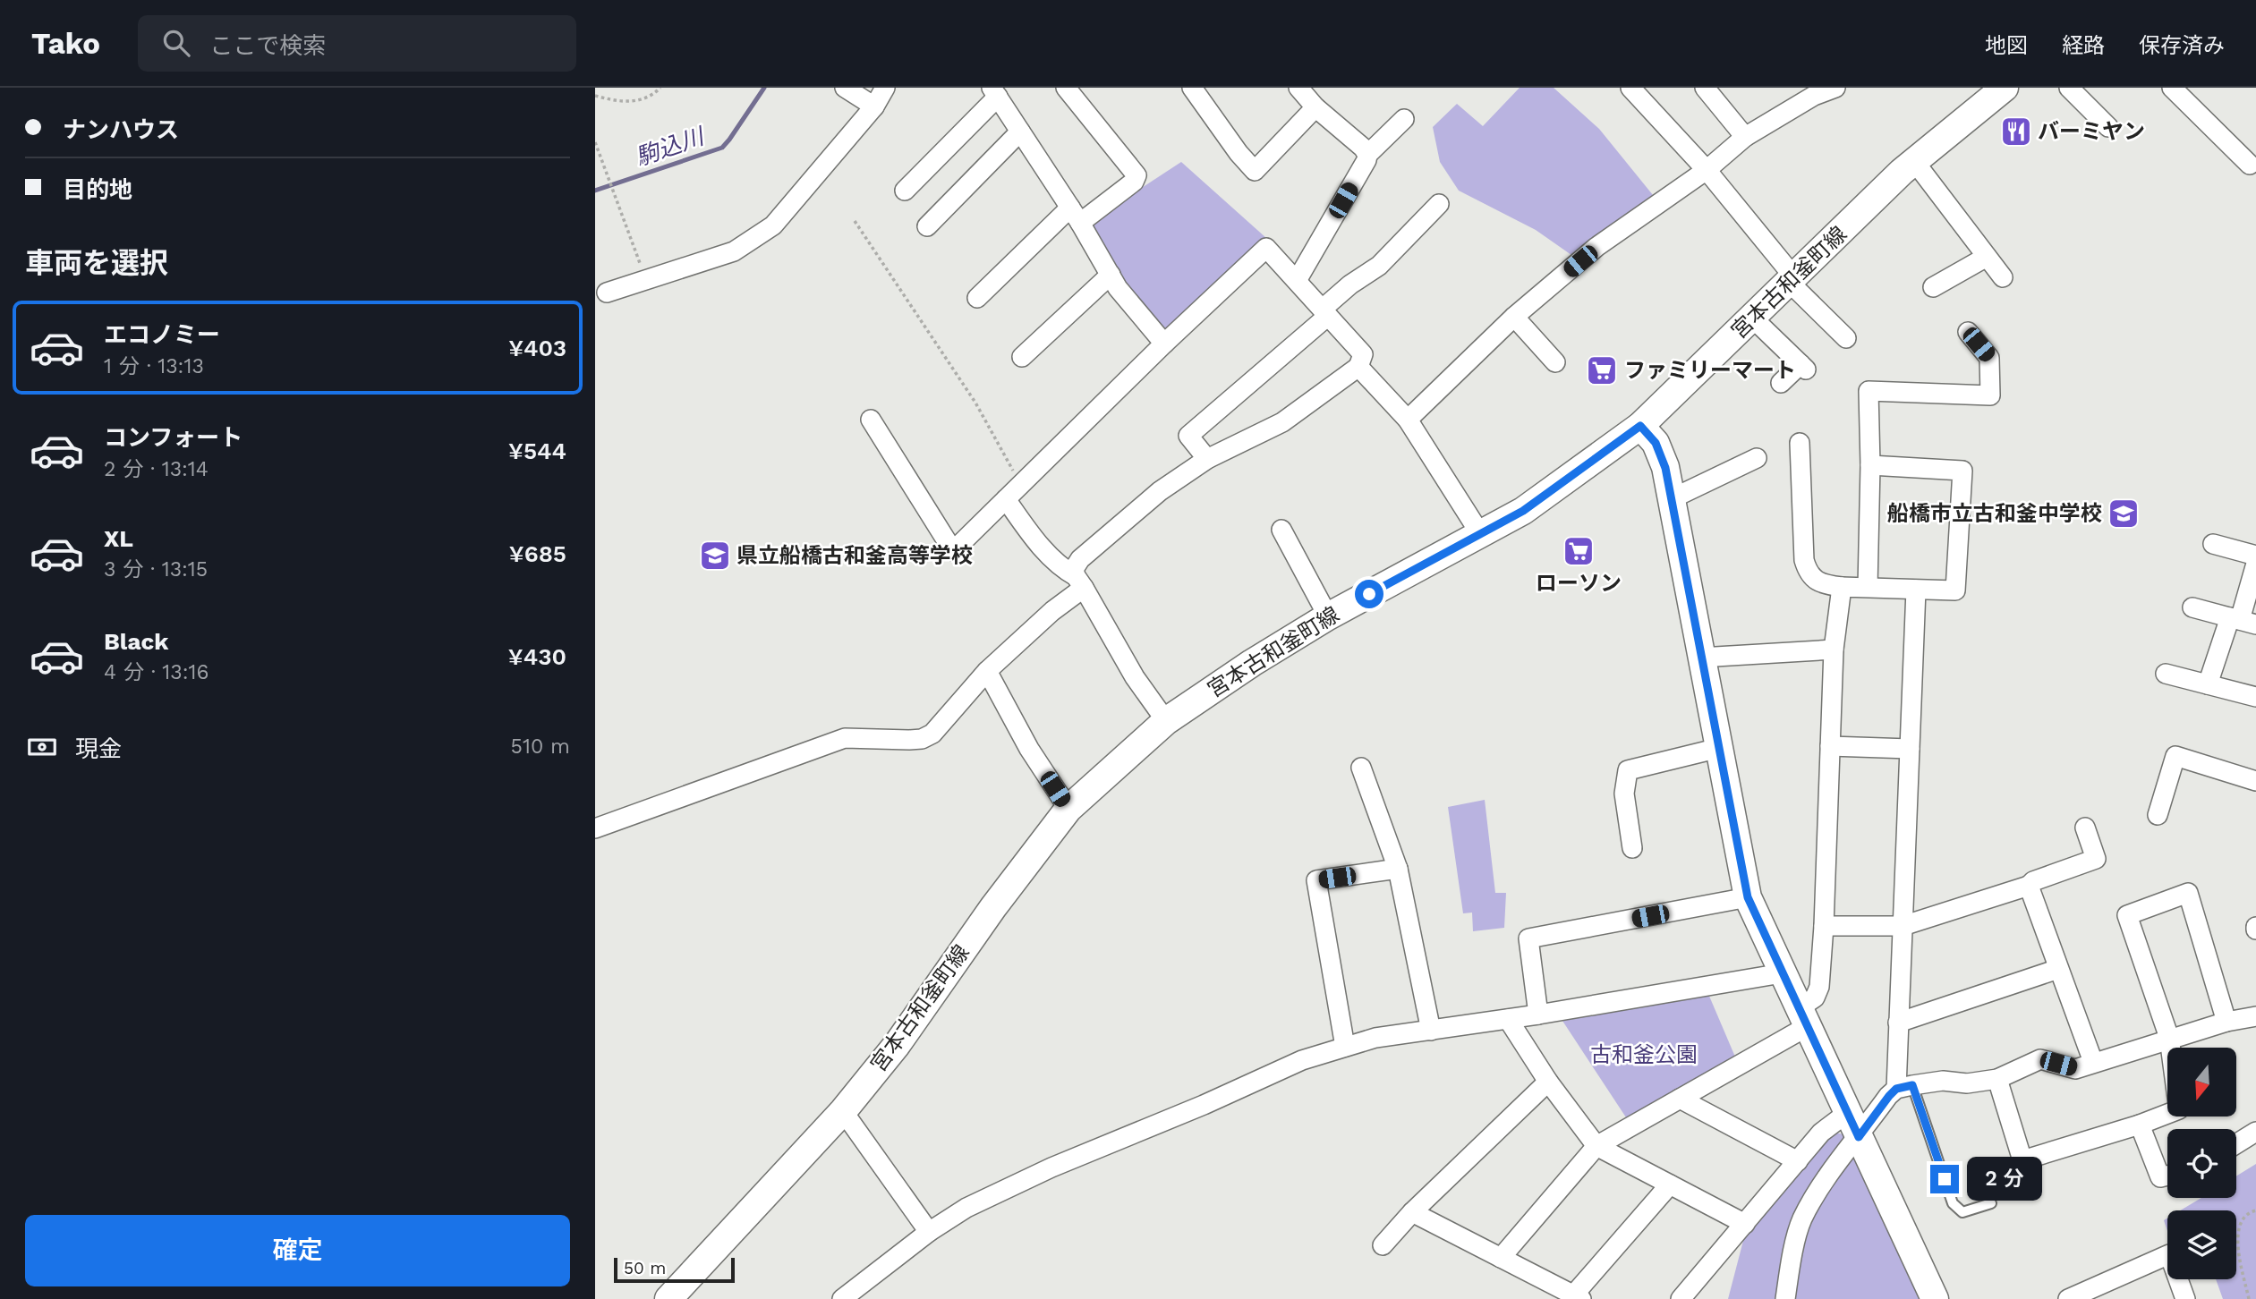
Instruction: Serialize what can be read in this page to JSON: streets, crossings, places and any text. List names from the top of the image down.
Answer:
{
  "streets": {
    "street": ["宮本古和釜町線"]
  },
  "water": ["駒込川"],
  "parks": ["古和釜公園"],
  "places": {
    "restaurant": ["バーミヤン"],
    "supermarket": ["ファミリーマート", "ローソン"],
    "school or university": ["船橋市立古和釜中学校", "県立船橋古和釜高等学校"]
  },
  "scale_bar": "50 m",
  "north": "bottom",
  "page": {
    "header": "Tako",
    "search": "ここで検索",
    "nav": ["地図", "経路", "保存済み"],
    "banner": ["ナンハウス", "目的地"],
    "heading": "車両を選択",
    "list": [
      {
        "name": "エコノミー",
        "note": "1 分 · 13:13",
        "value": "¥403"
      },
      {
        "name": "コンフォート",
        "note": "2 分 · 13:14",
        "value": "¥544"
      },
      {
        "name": "XL",
        "note": "3 分 · 13:15",
        "value": "¥685"
      },
      {
        "name": "Black",
        "note": "4 分 · 13:16",
        "value": "¥430"
      }
    ],
    "pay": ["現金", "510 m"],
    "bubble": "2 分",
    "buttons": "確定",
    "scale": "50 m"
  }
}
